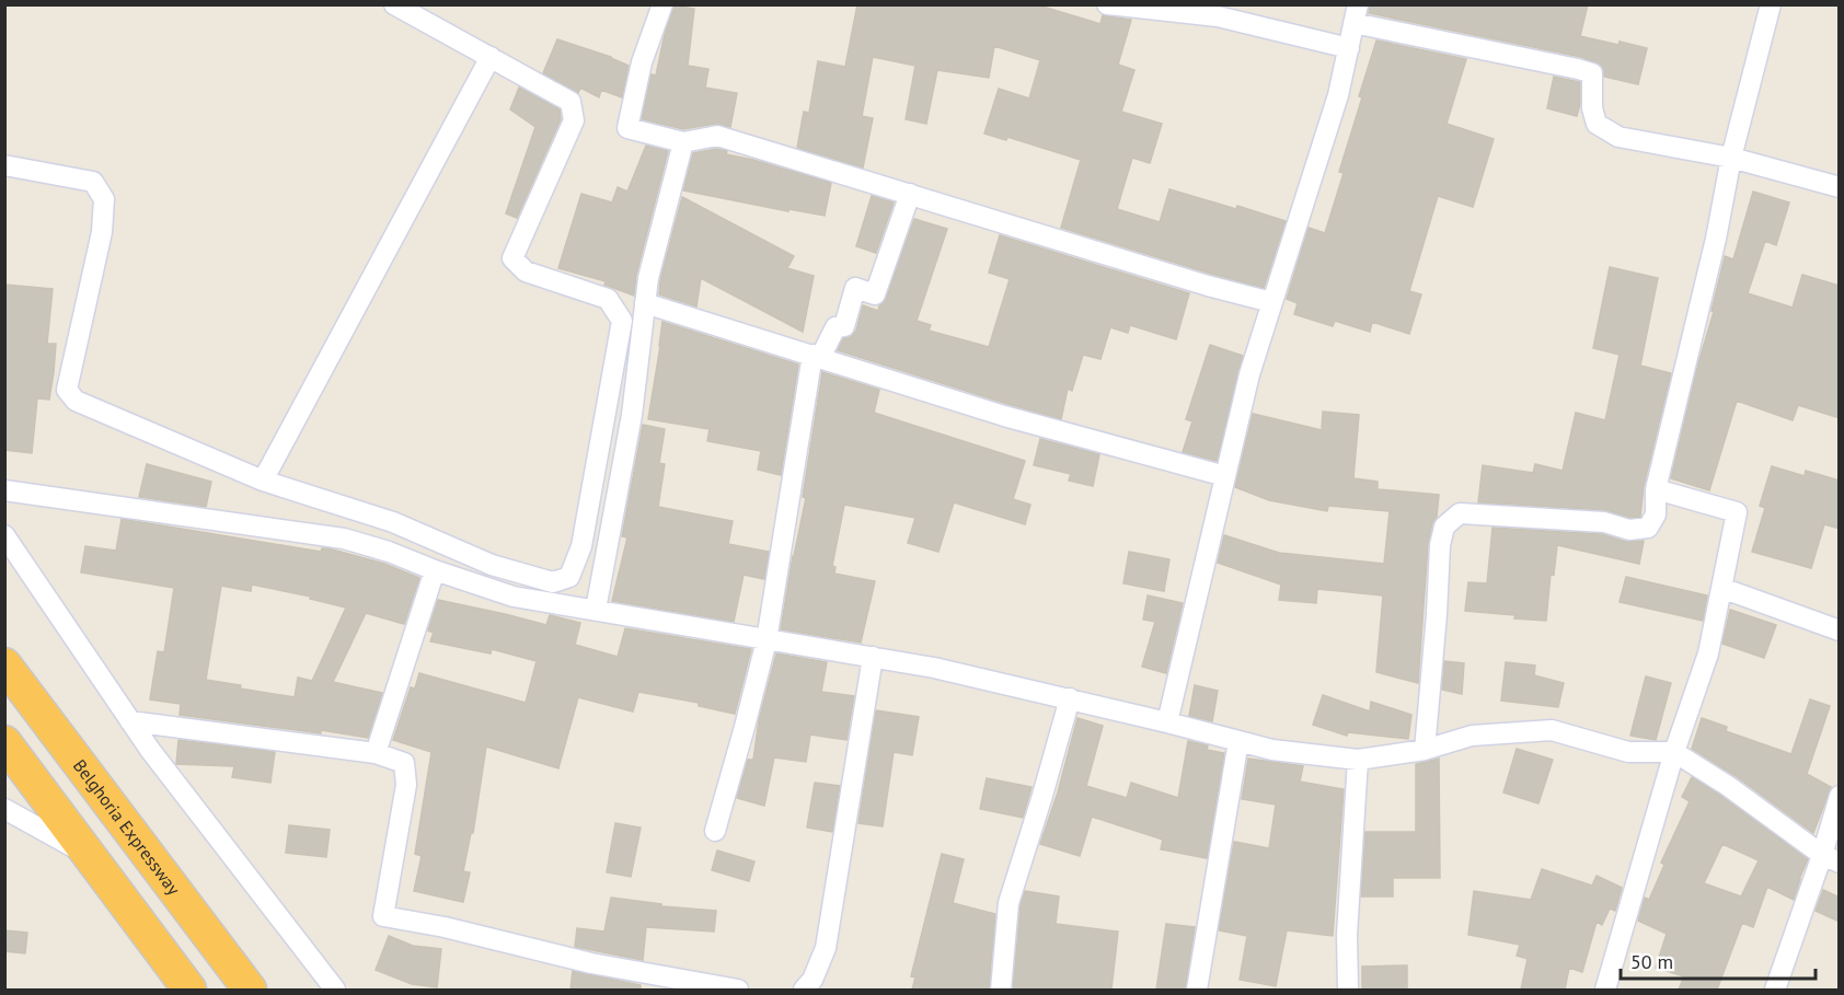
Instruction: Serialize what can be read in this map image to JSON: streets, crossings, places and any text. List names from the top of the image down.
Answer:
{
  "streets": {
    "highway": ["Belghoria Expressway"]
  },
  "scale_bar": "50 m"
}
